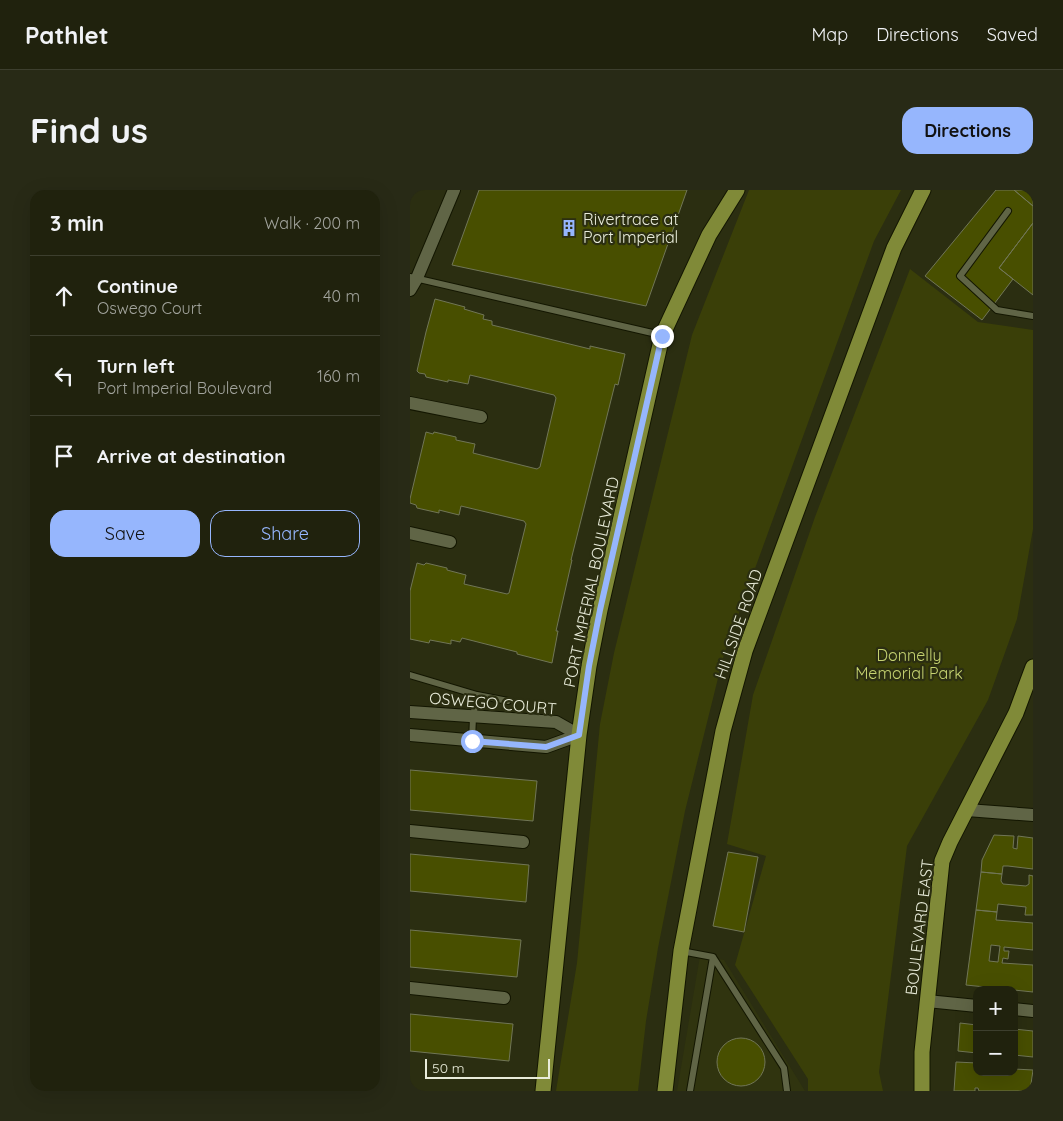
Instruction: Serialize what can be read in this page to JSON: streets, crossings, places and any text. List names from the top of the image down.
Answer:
{
  "streets": {
    "main road": ["PORT IMPERIAL BOULEVARD", "HILLSIDE ROAD", "BOULEVARD EAST"],
    "street": ["OSWEGO COURT"]
  },
  "crossings": [
    ["PORT IMPERIAL BOULEVARD", "OSWEGO COURT"]
  ],
  "parks": ["Donnelly Memorial Park"],
  "places": {
    "building": ["Rivertrace at Port Imperial"]
  },
  "scale_bar": "50 m",
  "page": {
    "header": "Pathlet",
    "nav": ["Map", "Directions", "Saved"],
    "buttons": [
      "Directions",
      ["Save", "Share"]
    ],
    "title": "Find us",
    "heading": ["3 min", "Walk · 200 m"],
    "list": [
      ["Continue", "Oswego Court", "40 m"],
      ["Turn left", "Port Imperial Boulevard", "160 m"],
      "Arrive at destination"
    ],
    "map_buttons": ["+", "−"],
    "scale": "50 m"
  }
}
